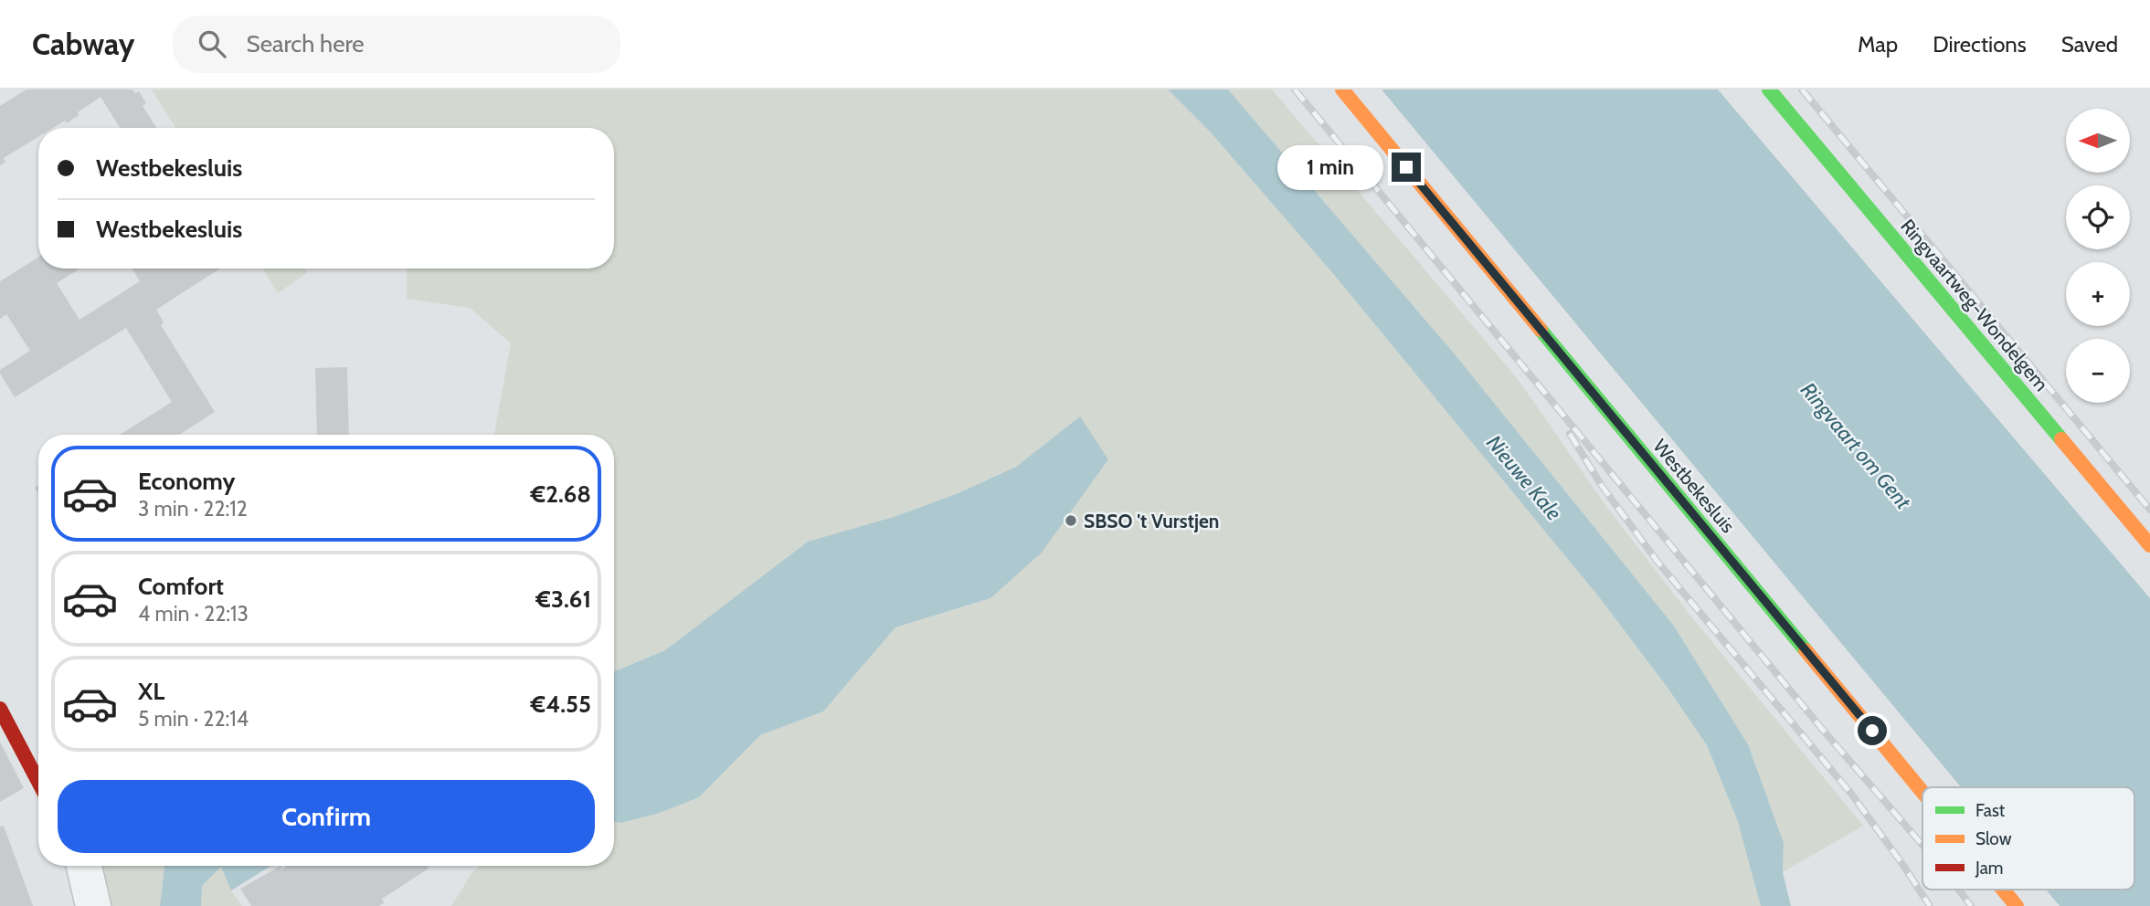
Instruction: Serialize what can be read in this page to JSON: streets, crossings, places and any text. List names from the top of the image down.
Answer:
{
  "streets": {
    "street": ["Ringvaartweg-Wondelgem", "Westbekesluis"]
  },
  "water": ["Ringvaart om Gent", "Nieuwe Kale"],
  "places": ["SBSO 't Vurstjen"],
  "legend": ["Fast", "Slow", "Jam"],
  "north": "left",
  "page": {
    "header": "Cabway",
    "search": "Search here",
    "nav": ["Map", "Directions", "Saved"],
    "map_buttons": ["+", "−"],
    "banner": ["Westbekesluis", "Westbekesluis"],
    "bubble": "1 min",
    "list": [
      {
        "name": "Economy",
        "note": "3 min · 22:12",
        "value": "€2.68"
      },
      {
        "name": "Comfort",
        "note": "4 min · 22:13",
        "value": "€3.61"
      },
      {
        "name": "XL",
        "note": "5 min · 22:14",
        "value": "€4.55"
      }
    ],
    "buttons": "Confirm"
  }
}
